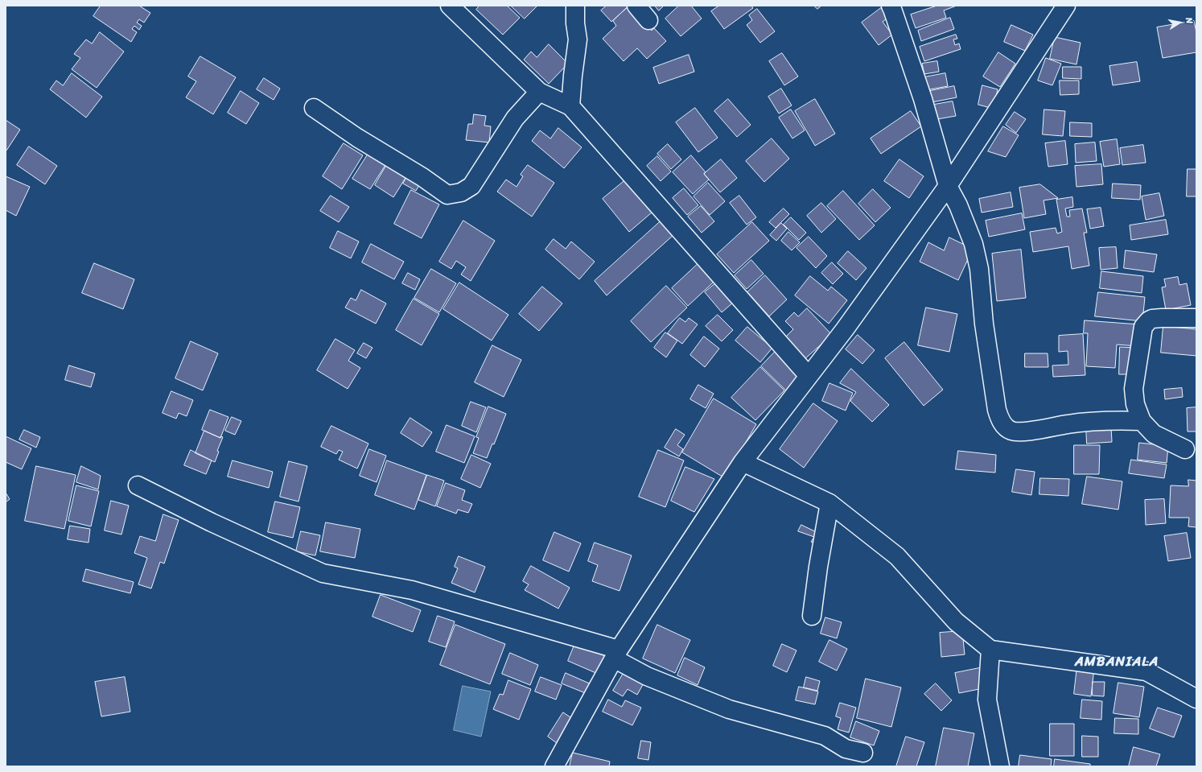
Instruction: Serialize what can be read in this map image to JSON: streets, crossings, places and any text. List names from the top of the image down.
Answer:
{
  "districts": ["AMBANIALA"],
  "north": "right"
}
